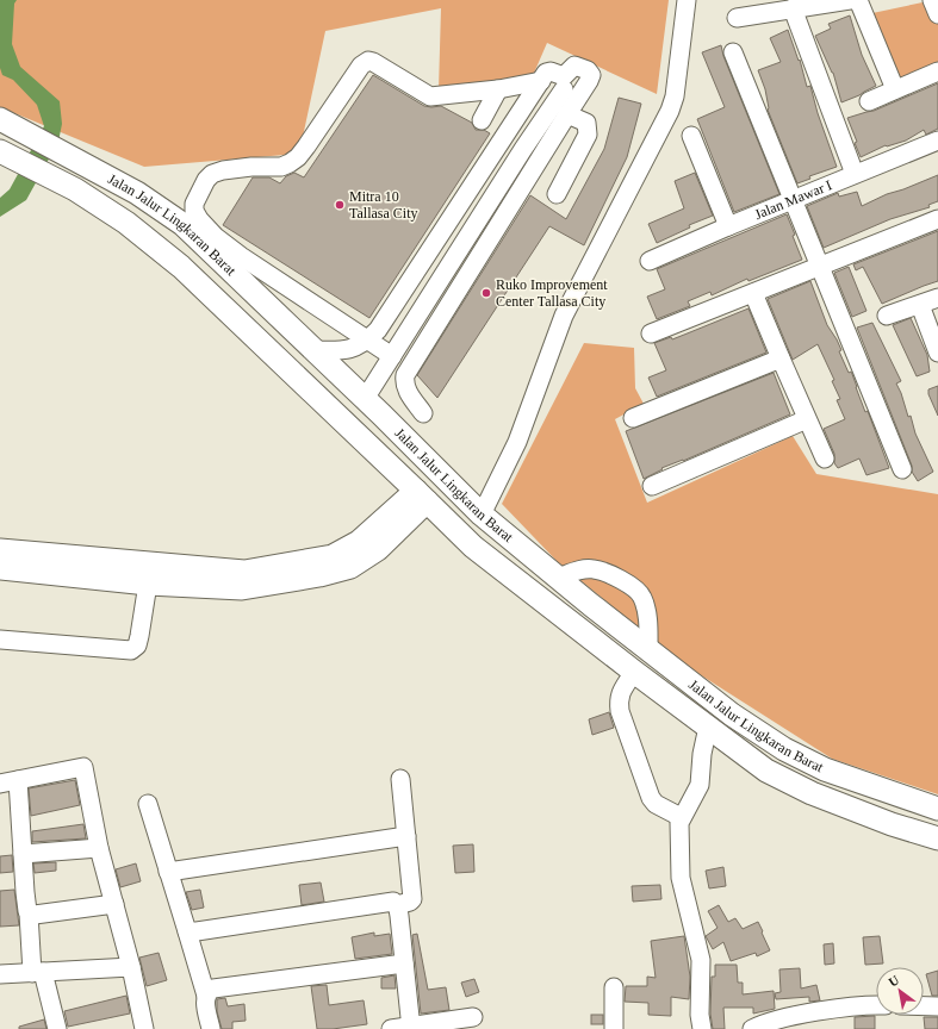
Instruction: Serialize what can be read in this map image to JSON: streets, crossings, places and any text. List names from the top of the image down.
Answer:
{
  "streets": {
    "main road": ["Jalan Jalur Lingkaran Barat"],
    "street": ["Jalan Mawar I"]
  },
  "places": ["Mitra 10 Tallasa City", "Ruko Improvement Center Tallasa City"],
  "north": "top left"
}
